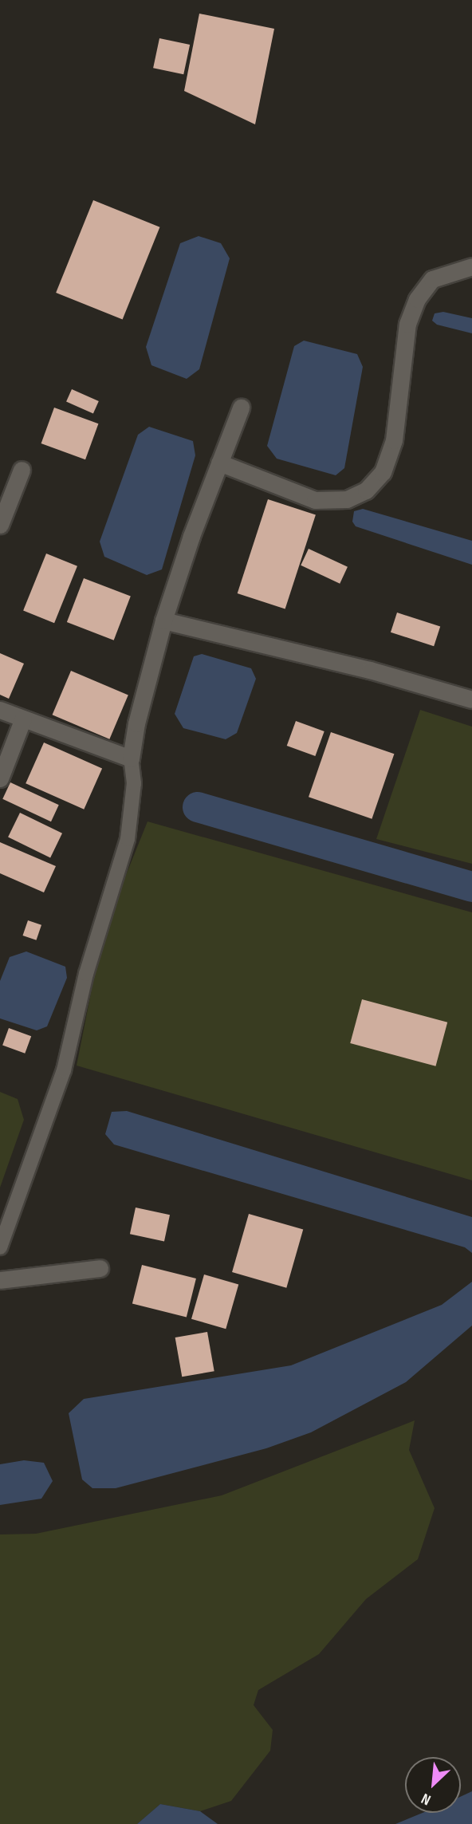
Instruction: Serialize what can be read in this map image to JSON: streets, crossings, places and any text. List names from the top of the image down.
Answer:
{
  "north": "bottom left"
}
